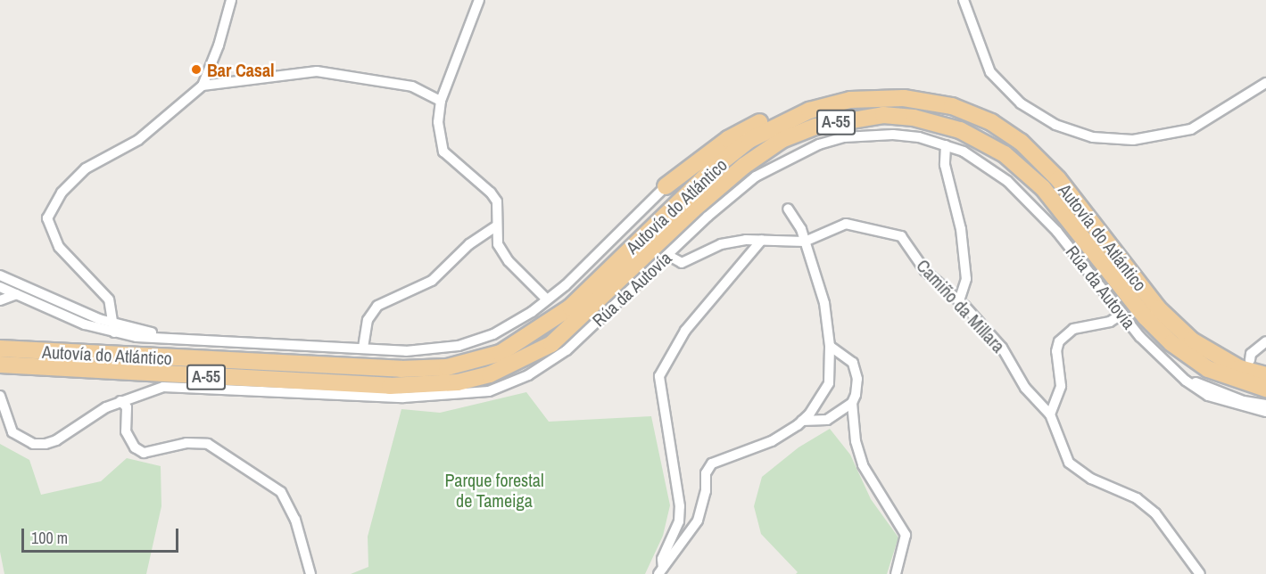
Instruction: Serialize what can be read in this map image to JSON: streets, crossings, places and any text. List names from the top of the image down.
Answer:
{
  "streets": {
    "highway": ["A-55", "Autovía do Atlántico"],
    "street": ["Rúa da Autovía", "Camiño da Millara"]
  },
  "crossings": [
    ["Rúa da Autovía", "Camiño da Millara"]
  ],
  "parks": ["Parque forestal de Tameiga"],
  "places": ["Bar Casal"],
  "scale_bar": "100 m"
}
